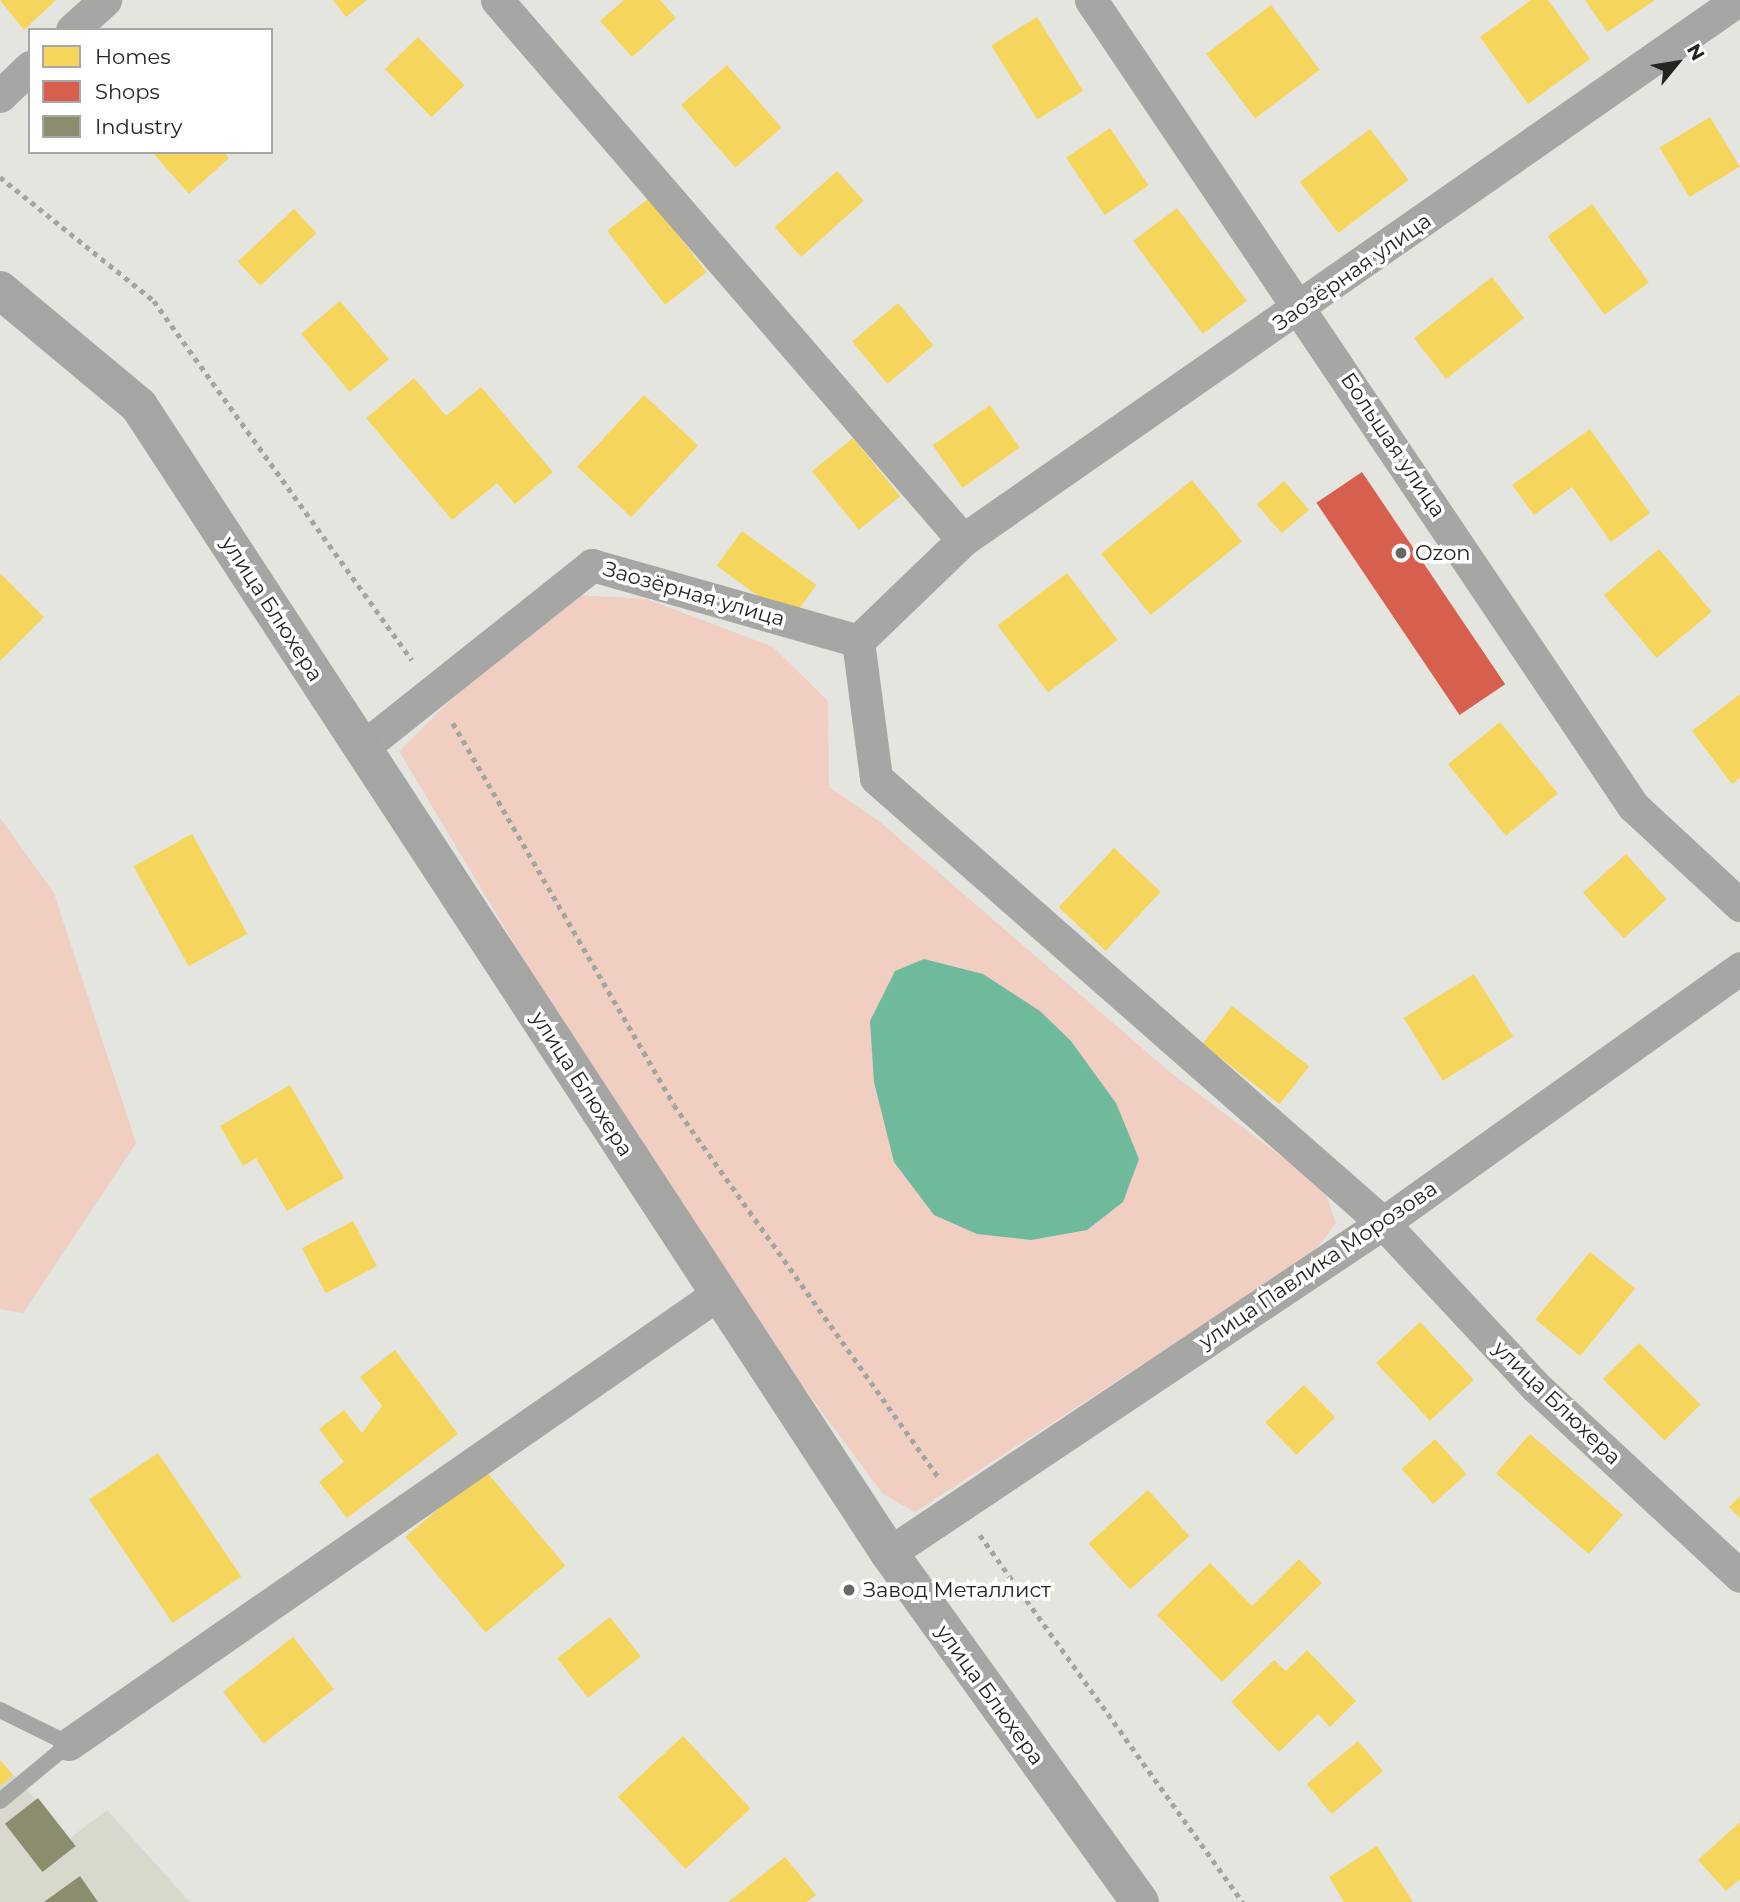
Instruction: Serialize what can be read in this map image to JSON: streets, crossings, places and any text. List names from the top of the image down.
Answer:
{
  "streets": {
    "street": [
      "Заозёрная улица",
      "Большая улица",
      "улица Блюхера",
      "улица Павлика Морозова"
    ]
  },
  "crossings": [
    ["Заозёрная улица", "Большая улица"],
    ["Заозёрная улица", "улица Блюхера"],
    ["улица Блюхера", "улица Павлика Морозова"]
  ],
  "places": ["Ozon", "Завод Металлист"],
  "legend": ["Homes", "Shops", "Industry"],
  "north": "top right"
}
